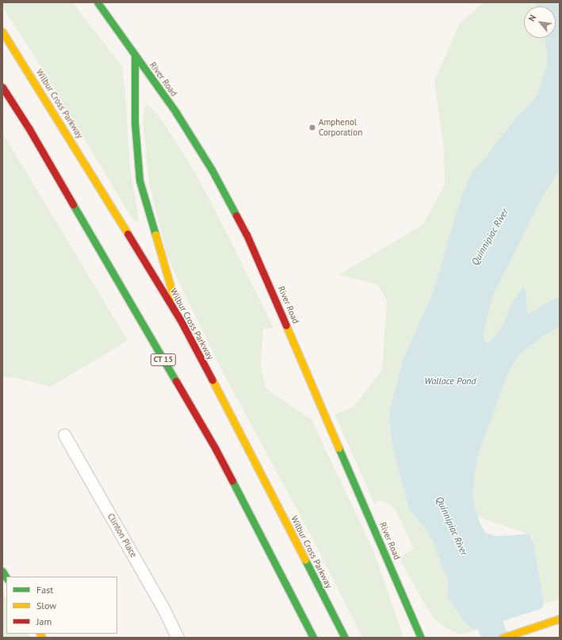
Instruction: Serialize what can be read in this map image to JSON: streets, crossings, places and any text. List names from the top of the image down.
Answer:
{
  "streets": {
    "main road": ["River Road", "Wilbur Cross Parkway", "CT 15"],
    "street": ["Clinton Place"]
  },
  "water": ["Quinnipiac River", "Wallace Pond"],
  "places": ["Amphenol Corporation"],
  "legend": ["Fast", "Slow", "Jam"],
  "north": "top left"
}
